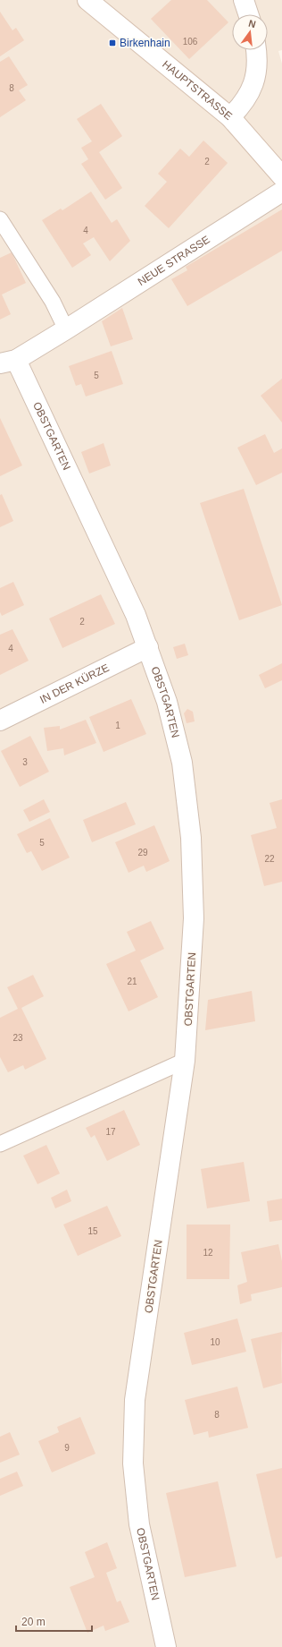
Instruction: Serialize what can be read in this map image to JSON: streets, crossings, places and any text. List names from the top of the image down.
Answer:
{
  "streets": {
    "street": [
      "HAUPTSTRASSE",
      "NEUE STRASSE",
      "OBSTGARTEN",
      "IN DER KÜRZE"
    ]
  },
  "crossings": [
    ["NEUE STRASSE", "OBSTGARTEN"],
    ["OBSTGARTEN", "IN DER KÜRZE"]
  ],
  "places": {
    "transit": ["Birkenhain"]
  },
  "house_numbers": [
    "106",
    "8",
    "2",
    "4",
    "5",
    "2",
    "4",
    "1",
    "3",
    "5",
    "29",
    "22",
    "21",
    "23",
    "17",
    "15",
    "12",
    "10",
    "8",
    "9"
  ],
  "scale_bar": "20 m",
  "north": "top"
}
